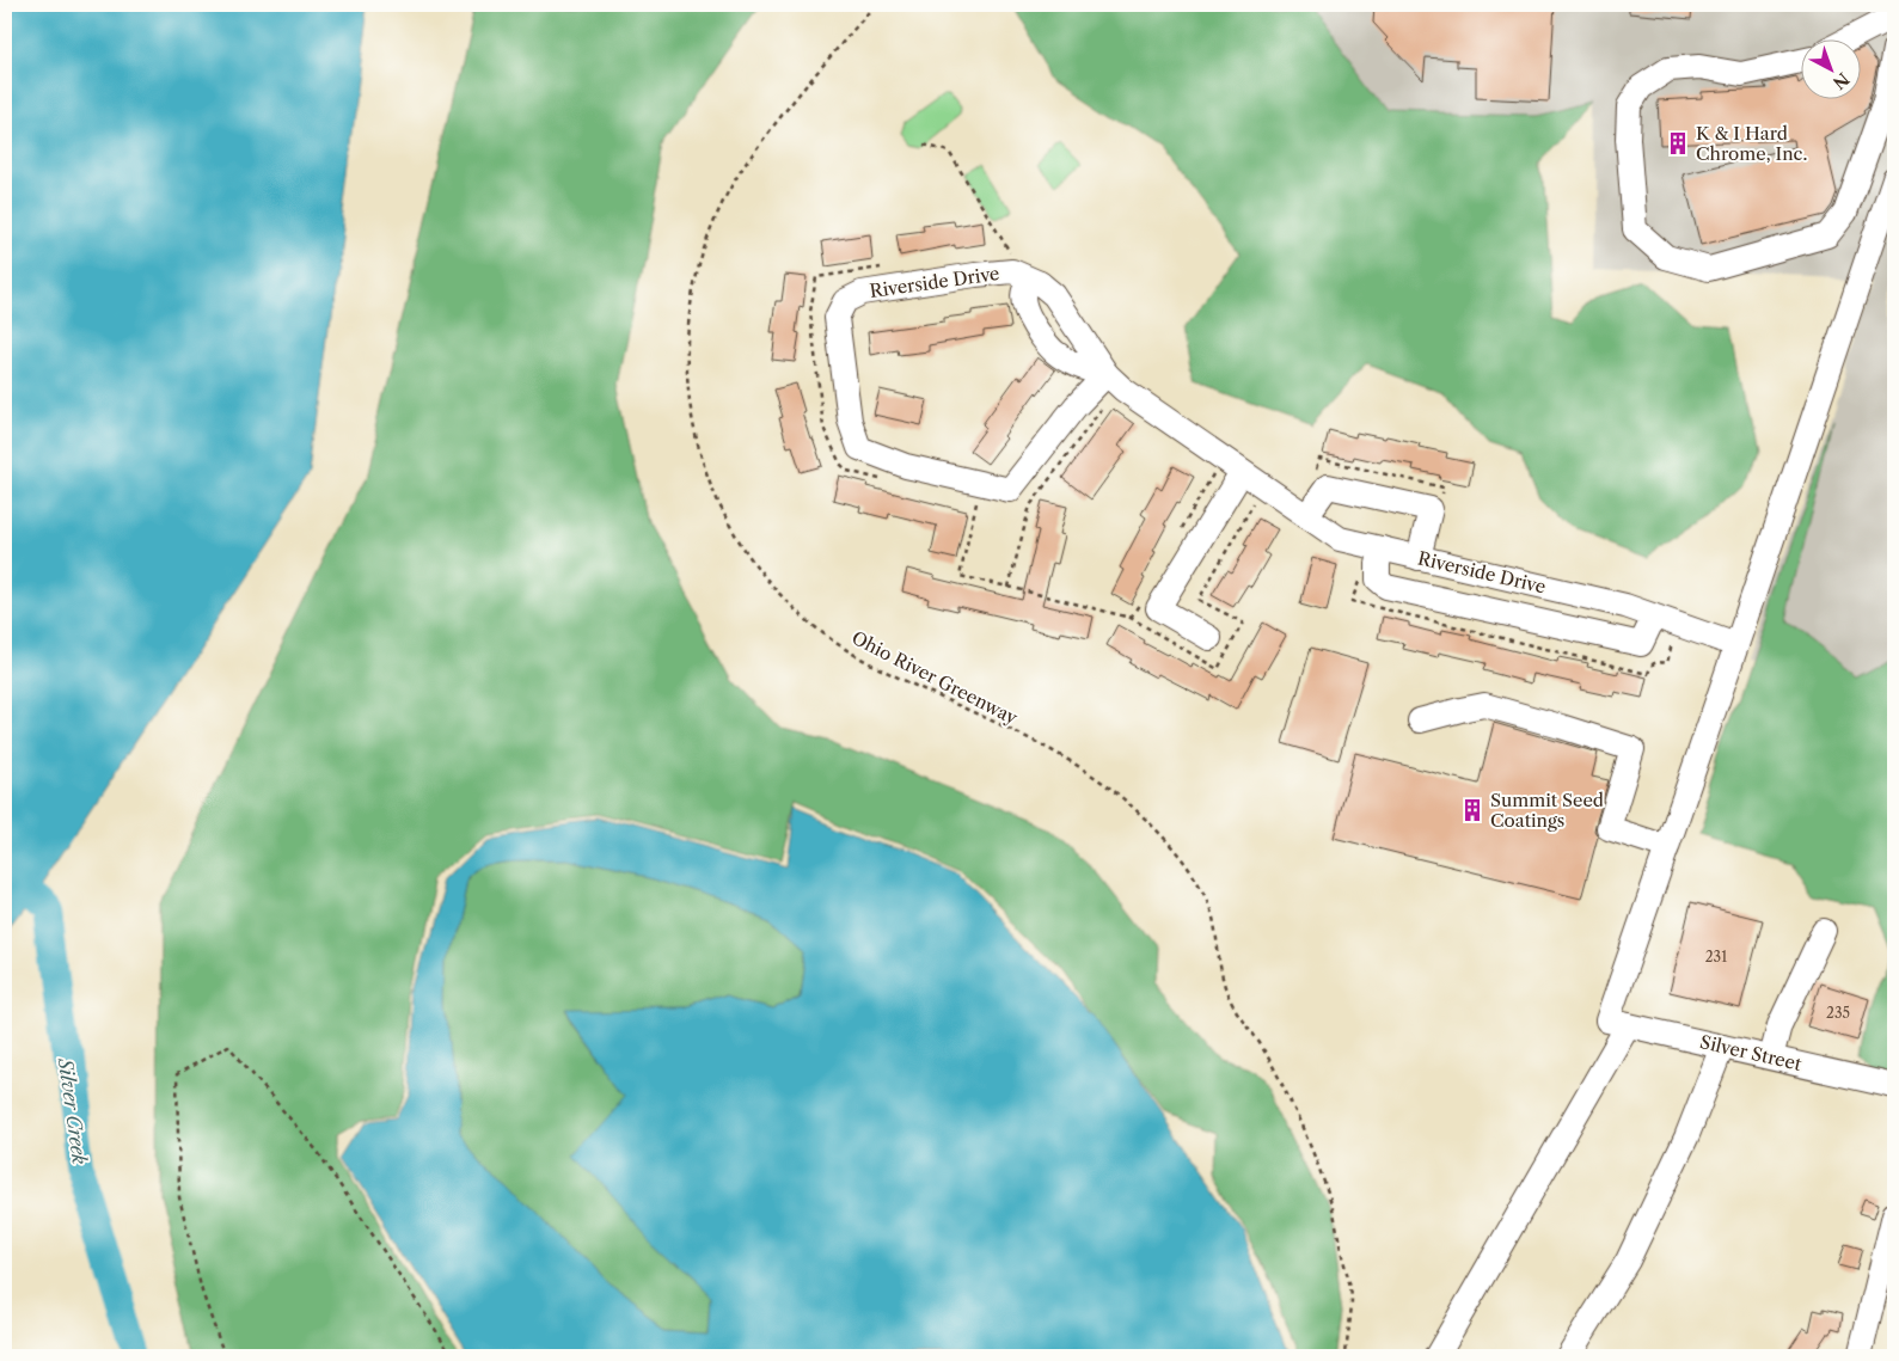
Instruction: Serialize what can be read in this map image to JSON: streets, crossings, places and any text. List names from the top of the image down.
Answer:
{
  "streets": {
    "street": ["Riverside Drive", "Silver Street"],
    "path": ["Ohio River Greenway"]
  },
  "water": ["Silver Creek"],
  "places": {
    "building": ["K & I Hard Chrome, Inc.", "Summit Seed Coatings"]
  },
  "house_numbers": ["231", "235"],
  "north": "bottom right"
}
